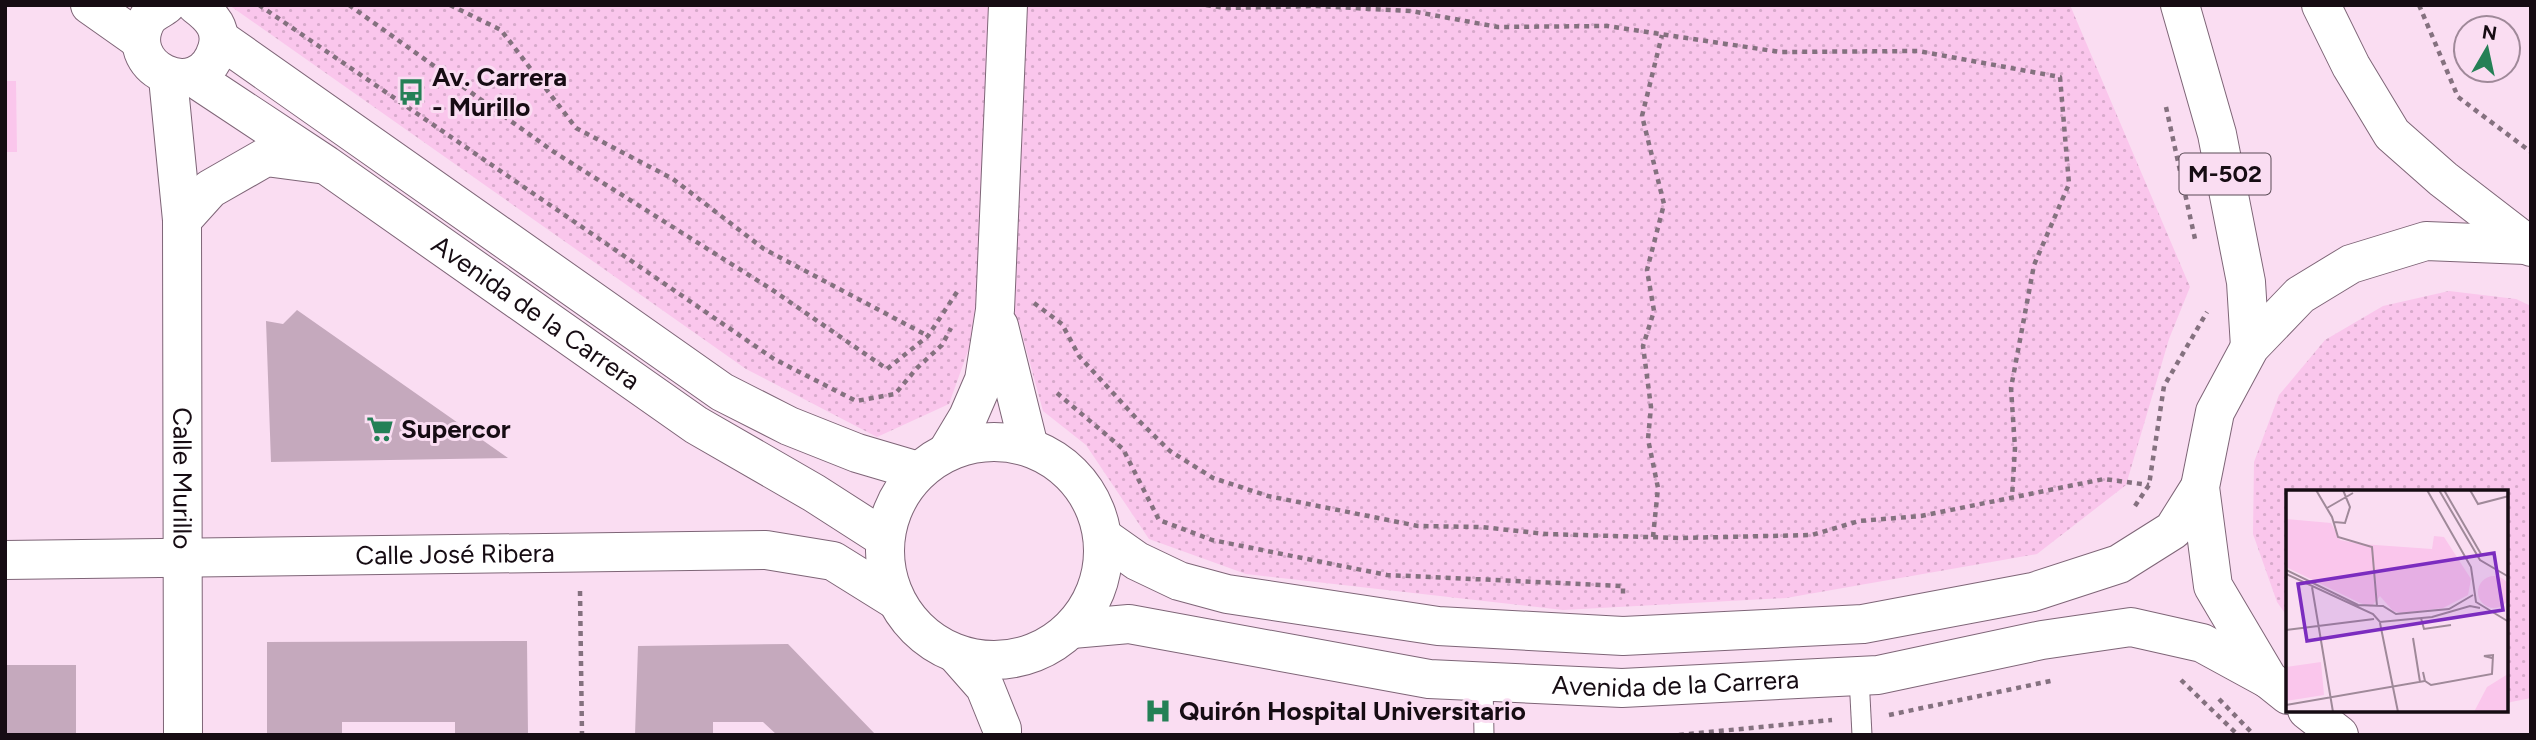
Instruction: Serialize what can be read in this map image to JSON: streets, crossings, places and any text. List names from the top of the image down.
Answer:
{
  "streets": {
    "main road": [
      "M-502",
      "Avenida de la Carrera",
      "Calle Murillo",
      "Calle José Ribera"
    ]
  },
  "crossings": [
    ["Avenida de la Carrera", "Calle Murillo"],
    ["Avenida de la Carrera", "Calle José Ribera"],
    ["Calle Murillo", "Calle José Ribera"]
  ],
  "places": {
    "bus stop": ["Av. Carrera - Murillo"],
    "supermarket": ["Supercor"],
    "hospital": ["Quirón Hospital Universitario"]
  },
  "north": "top"
}
